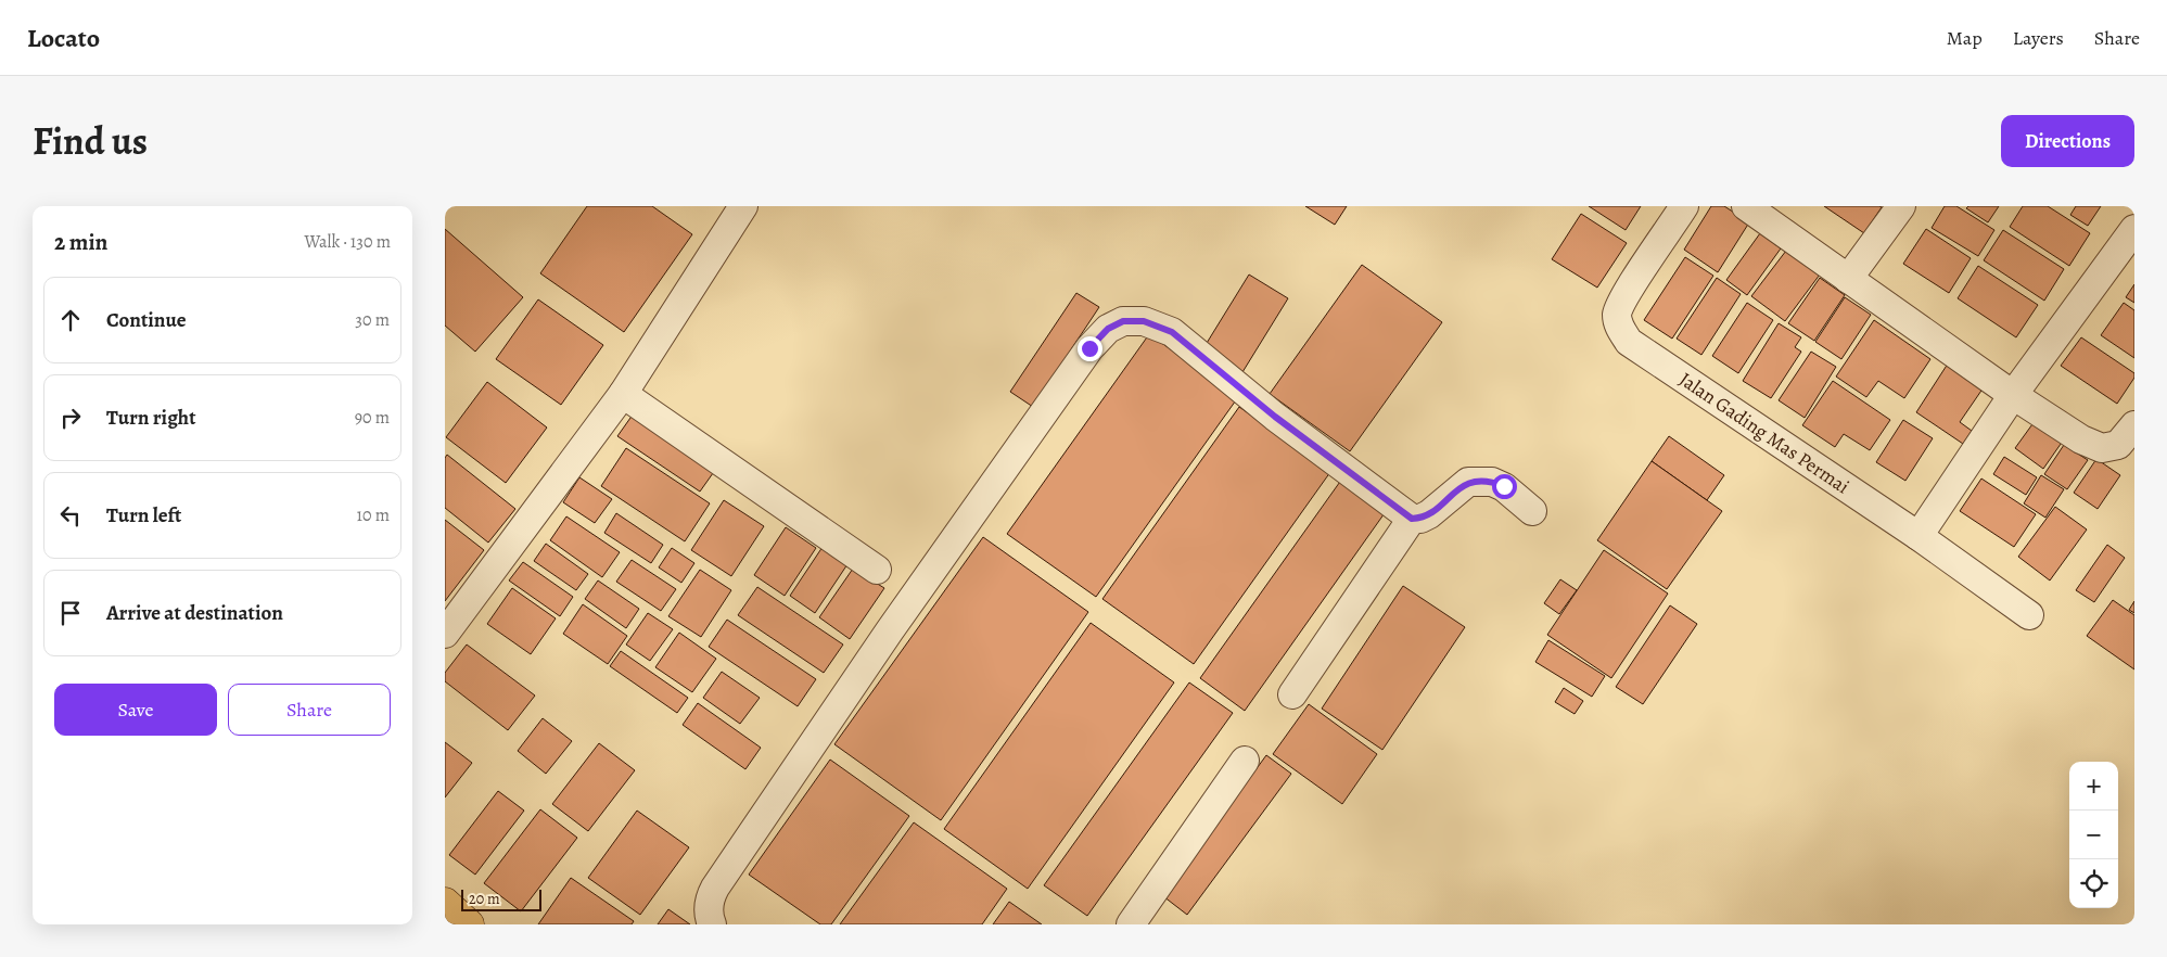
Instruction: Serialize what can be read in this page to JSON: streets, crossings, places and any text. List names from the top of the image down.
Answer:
{
  "streets": {
    "street": ["Jalan Gading Mas Permai"]
  },
  "scale_bar": "20 m",
  "page": {
    "header": "Locato",
    "nav": ["Map", "Layers", "Share"],
    "title": "Find us",
    "buttons": [
      "Directions",
      ["Save", "Share"]
    ],
    "heading": ["2 min", "Walk · 130 m"],
    "list": [
      ["Continue", "30 m"],
      ["Turn right", "90 m"],
      ["Turn left", "10 m"],
      "Arrive at destination"
    ],
    "map_buttons": ["+", "−"],
    "scale": "20 m"
  }
}
